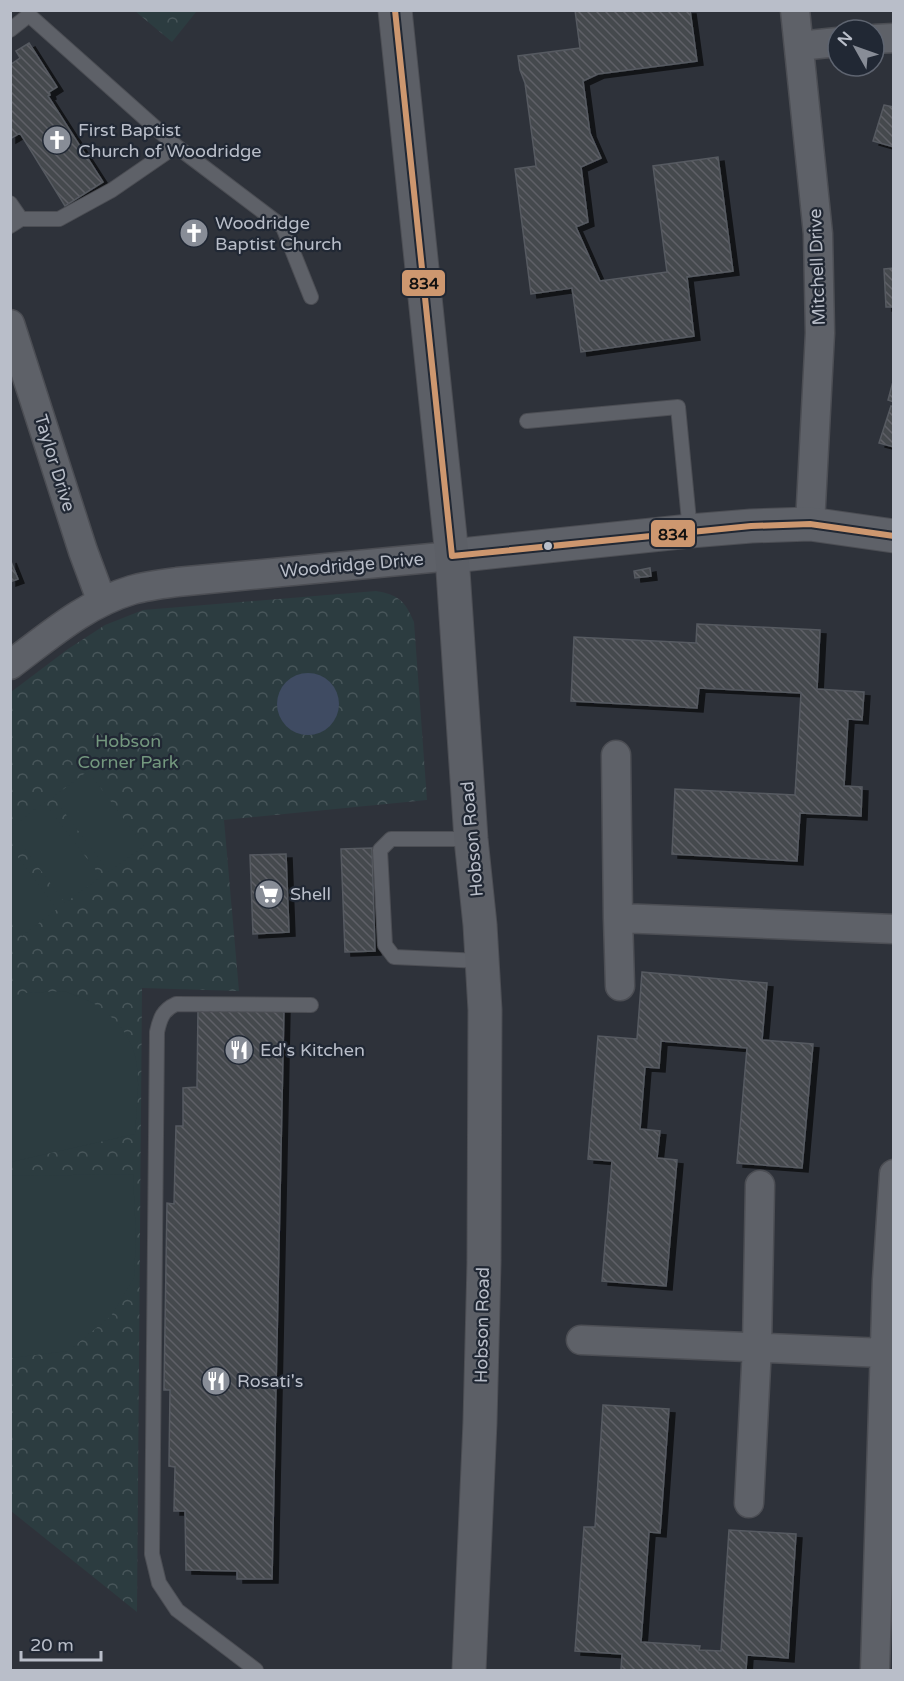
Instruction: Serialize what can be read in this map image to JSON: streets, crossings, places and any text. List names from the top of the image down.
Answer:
{
  "streets": {
    "main road": ["Hobson Road"],
    "street": ["Mitchell Drive", "Taylor Drive", "Woodridge Drive"]
  },
  "crossings": [
    ["Mitchell Drive", "Woodridge Drive"],
    ["Taylor Drive", "Woodridge Drive"],
    ["Woodridge Drive", "Hobson Road"]
  ],
  "parks": ["Hobson Corner Park"],
  "places": {
    "church": ["First Baptist Church of Woodridge", "Woodridge Baptist Church"],
    "supermarket": ["Shell"],
    "restaurant": ["Ed's Kitchen", "Rosati's"]
  },
  "lines": ["transit line 834"],
  "scale_bar": "20 m",
  "north": "top left"
}
